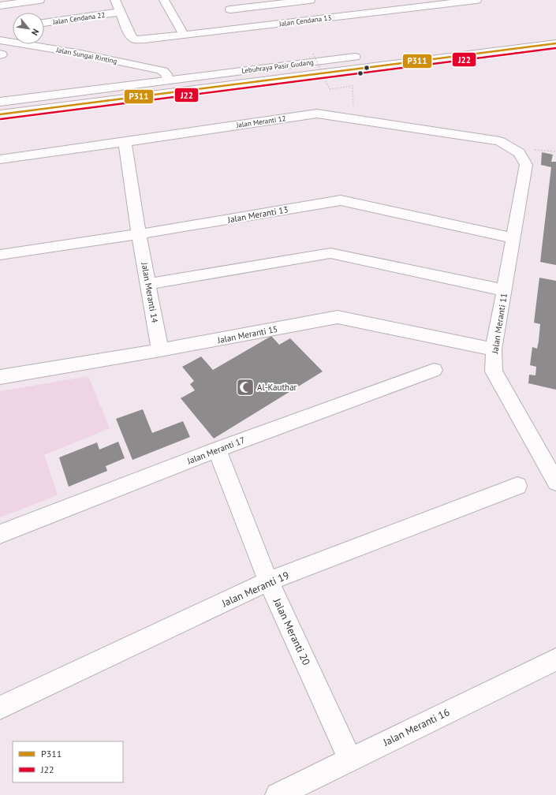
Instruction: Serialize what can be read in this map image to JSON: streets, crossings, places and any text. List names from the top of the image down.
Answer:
{
  "streets": {
    "main road": [
      "Jalan Cendana 22",
      "Jalan Cendana 13",
      "Jalan Sungai Rinting",
      "Lebuhraya Pasir Gudang",
      "Jalan Meranti 12",
      "Jalan Meranti 13",
      "Jalan Meranti 14",
      "Jalan Meranti 11",
      "Jalan Meranti 15",
      "Jalan Meranti 17",
      "Jalan Meranti 19",
      "Jalan Meranti 20",
      "Jalan Meranti 16"
    ]
  },
  "crossings": [
    ["Jalan Cendana 22", "Jalan Cendana 13"],
    ["Jalan Sungai Rinting", "Lebuhraya Pasir Gudang"],
    ["Jalan Meranti 12", "Jalan Meranti 14"],
    ["Jalan Meranti 12", "Jalan Meranti 11"],
    ["Jalan Meranti 13", "Jalan Meranti 14"],
    ["Jalan Meranti 13", "Jalan Meranti 11"],
    ["Jalan Meranti 14", "Jalan Meranti 15"],
    ["Jalan Meranti 11", "Jalan Meranti 15"],
    ["Jalan Meranti 17", "Jalan Meranti 20"],
    ["Jalan Meranti 19", "Jalan Meranti 20"],
    ["Jalan Meranti 20", "Jalan Meranti 16"]
  ],
  "places": {
    "mosque": ["Al-Kauthar"]
  },
  "lines": ["transit line P311", "transit line J22"],
  "legend": ["P311", "J22"],
  "north": "bottom right"
}
